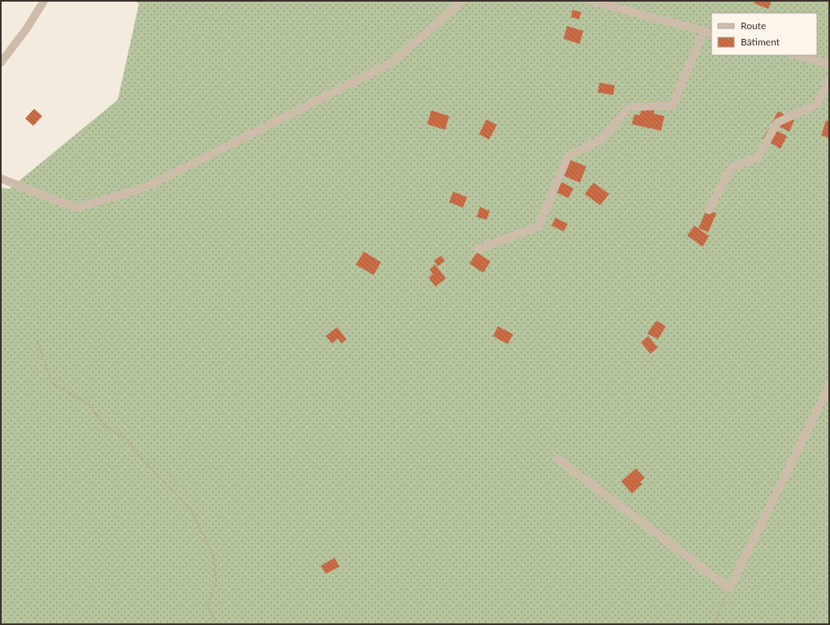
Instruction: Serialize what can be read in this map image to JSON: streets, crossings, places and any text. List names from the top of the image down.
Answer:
{
  "legend": ["Route", "Bâtiment"]
}
